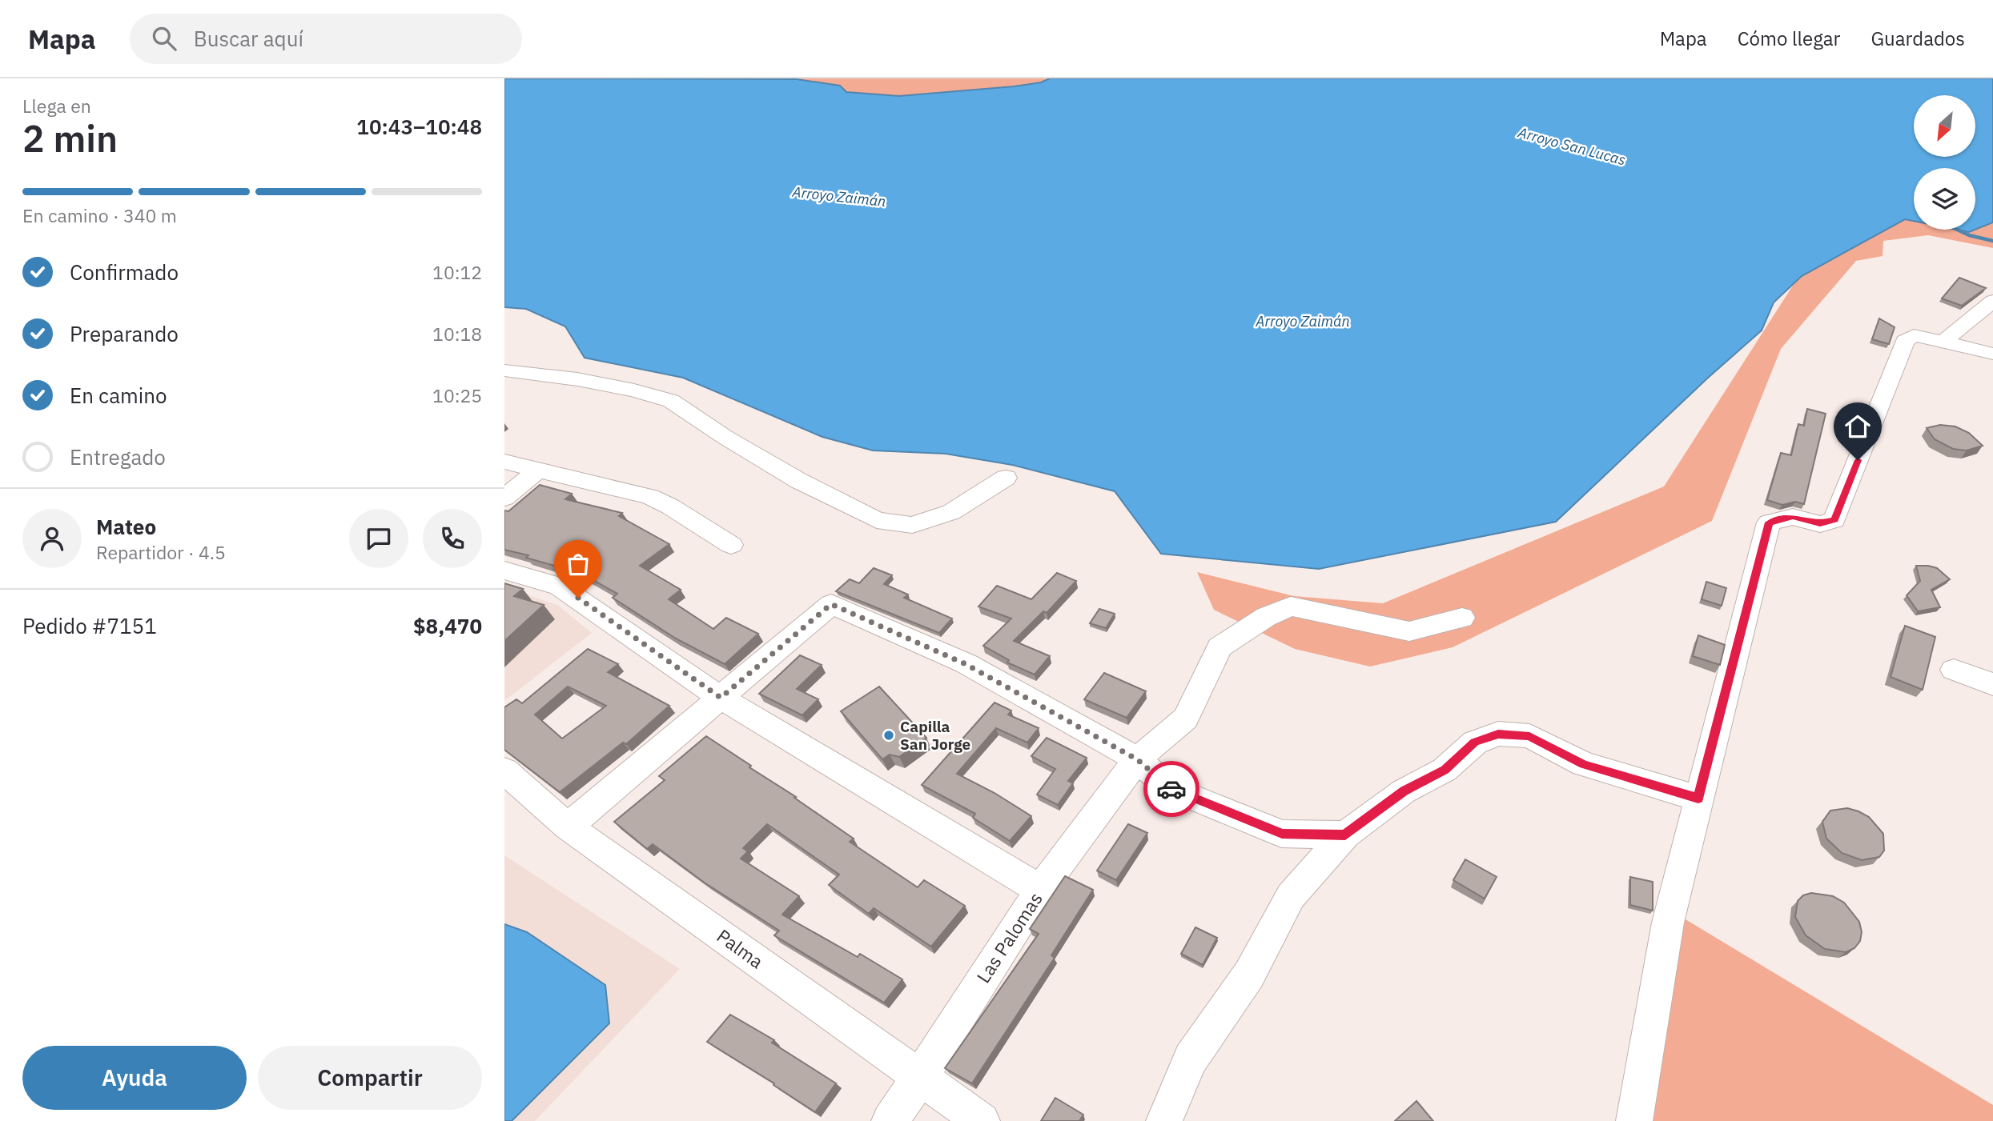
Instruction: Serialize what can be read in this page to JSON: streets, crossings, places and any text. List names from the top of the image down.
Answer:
{
  "streets": {
    "street": ["Las Palomas", "Palma"]
  },
  "crossings": [
    ["Las Palomas", "Palma"]
  ],
  "water": ["Arroyo San Lucas", "Arroyo Zaimán"],
  "places": ["Capilla San Jorge"],
  "north": "bottom left",
  "page": {
    "header": "Mapa",
    "search": "Buscar aquí",
    "nav": ["Mapa", "Cómo llegar", "Guardados"],
    "heading": ["2 min", "Llega en", "10:43–10:48"],
    "panel": [
      "Mateo",
      "Repartidor · 4.5",
      "Pedido #7151",
      "$8,470"
    ],
    "bar": "En camino · 340 m",
    "list": [
      ["Confirmado", "10:12"],
      ["Preparando", "10:18"],
      ["En camino", "10:25"],
      "Entregado"
    ],
    "buttons": ["Ayuda", "Compartir"]
  }
}
